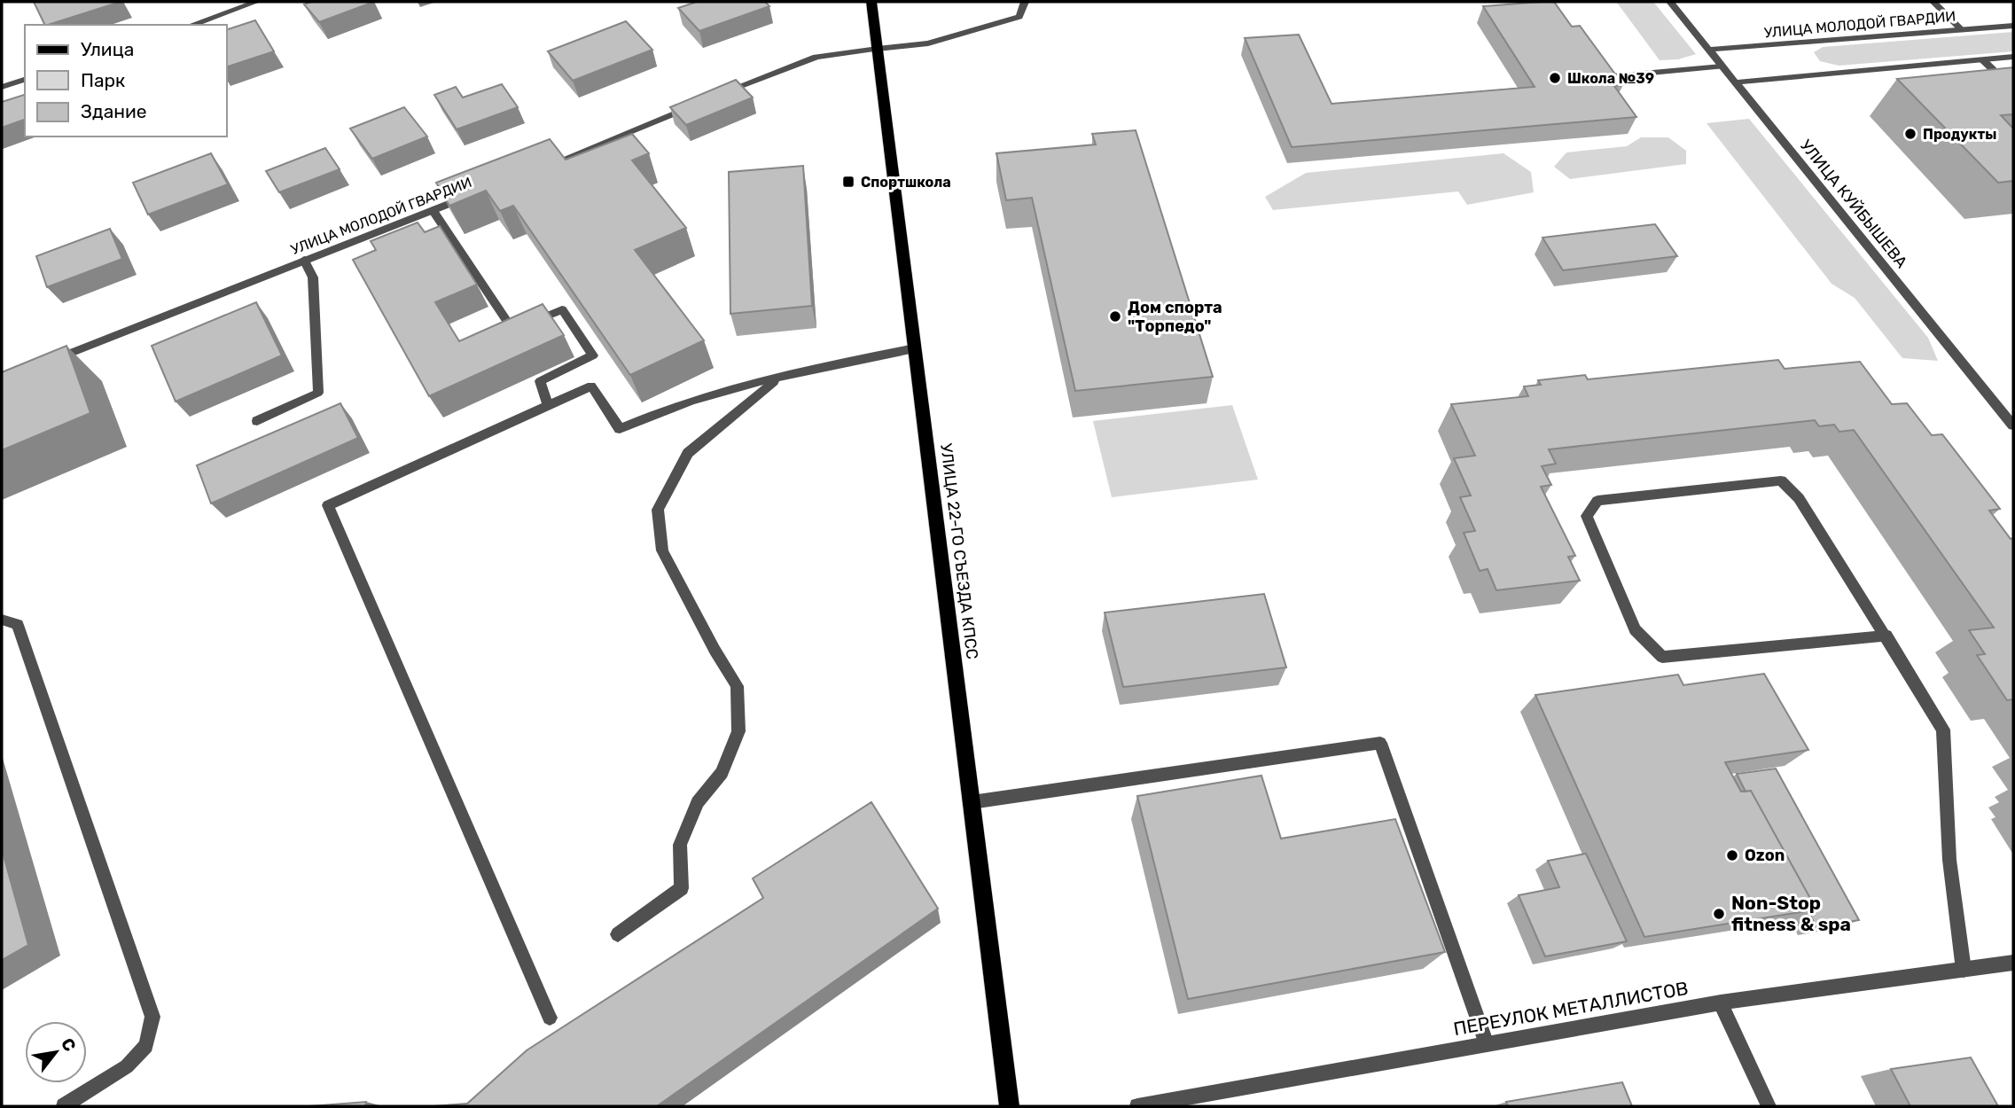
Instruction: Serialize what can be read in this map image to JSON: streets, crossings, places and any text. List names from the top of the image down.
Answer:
{
  "streets": {
    "main road": ["УЛИЦА 22-ГО СЪЕЗДА КПСС"],
    "street": ["УЛИЦА МОЛОДОЙ ГВАРДИИ", "УЛИЦА КУЙБЫШЕВА", "ПЕРЕУЛОК МЕТАЛЛИСТОВ"]
  },
  "crossings": [
    ["УЛИЦА МОЛОДОЙ ГВАРДИИ", "УЛИЦА КУЙБЫШЕВА"]
  ],
  "places": {
    "other": [
      "Школа №39",
      "Продукты",
      "Дом спорта \"Торпедо\"",
      "Ozon",
      "Non-Stop fitness & spa"
    ],
    "transit": ["Спортшкола"]
  },
  "legend": ["Улица", "Парк", "Здание"],
  "north": "top right"
}
